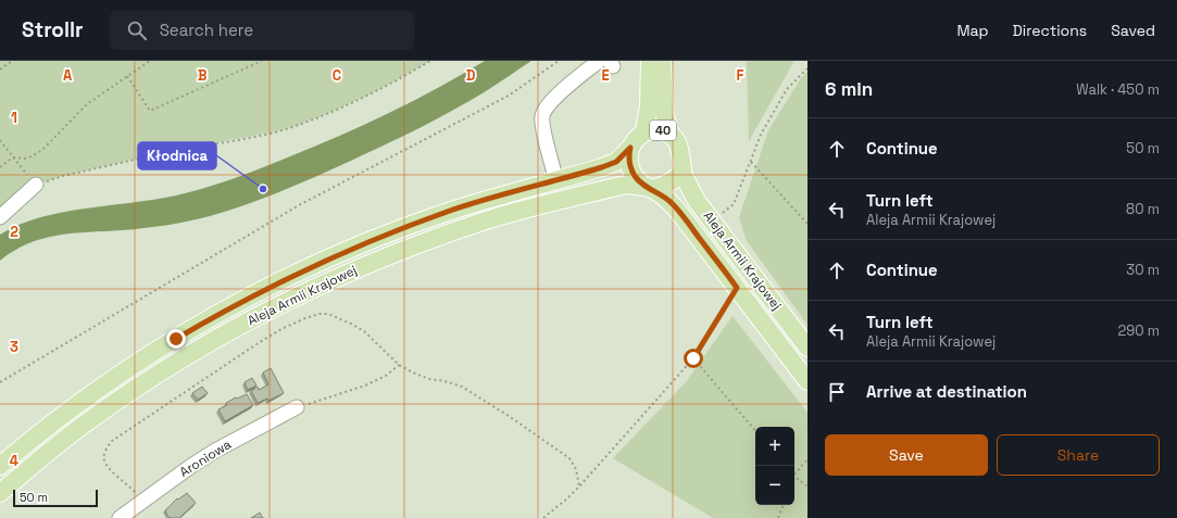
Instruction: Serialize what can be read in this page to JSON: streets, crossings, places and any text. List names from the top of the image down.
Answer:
{
  "streets": {
    "main road": ["40", "Aleja Armii Krajowej"],
    "street": ["Aroniowa"]
  },
  "crossings": [
    ["40", "Aleja Armii Krajowej"]
  ],
  "places": ["Kłodnica"],
  "scale_bar": "50 m",
  "page": {
    "header": "Strollr",
    "search": "Search here",
    "nav": ["Map", "Directions", "Saved"],
    "heading": ["6 min", "Walk · 450 m"],
    "list": [
      ["Continue", "50 m"],
      ["Turn left", "Aleja Armii Krajowej", "80 m"],
      ["Continue", "30 m"],
      ["Turn left", "Aleja Armii Krajowej", "290 m"],
      "Arrive at destination"
    ],
    "buttons": ["Save", "Share"],
    "map_buttons": ["+", "−"],
    "scale": "50 m"
  },
  "grid": {
    "columns": [
      "A",
      "B",
      "C",
      "D",
      "E",
      "F"
    ],
    "rows": [
      "1",
      "2",
      "3",
      "4"
    ]
  }
}
